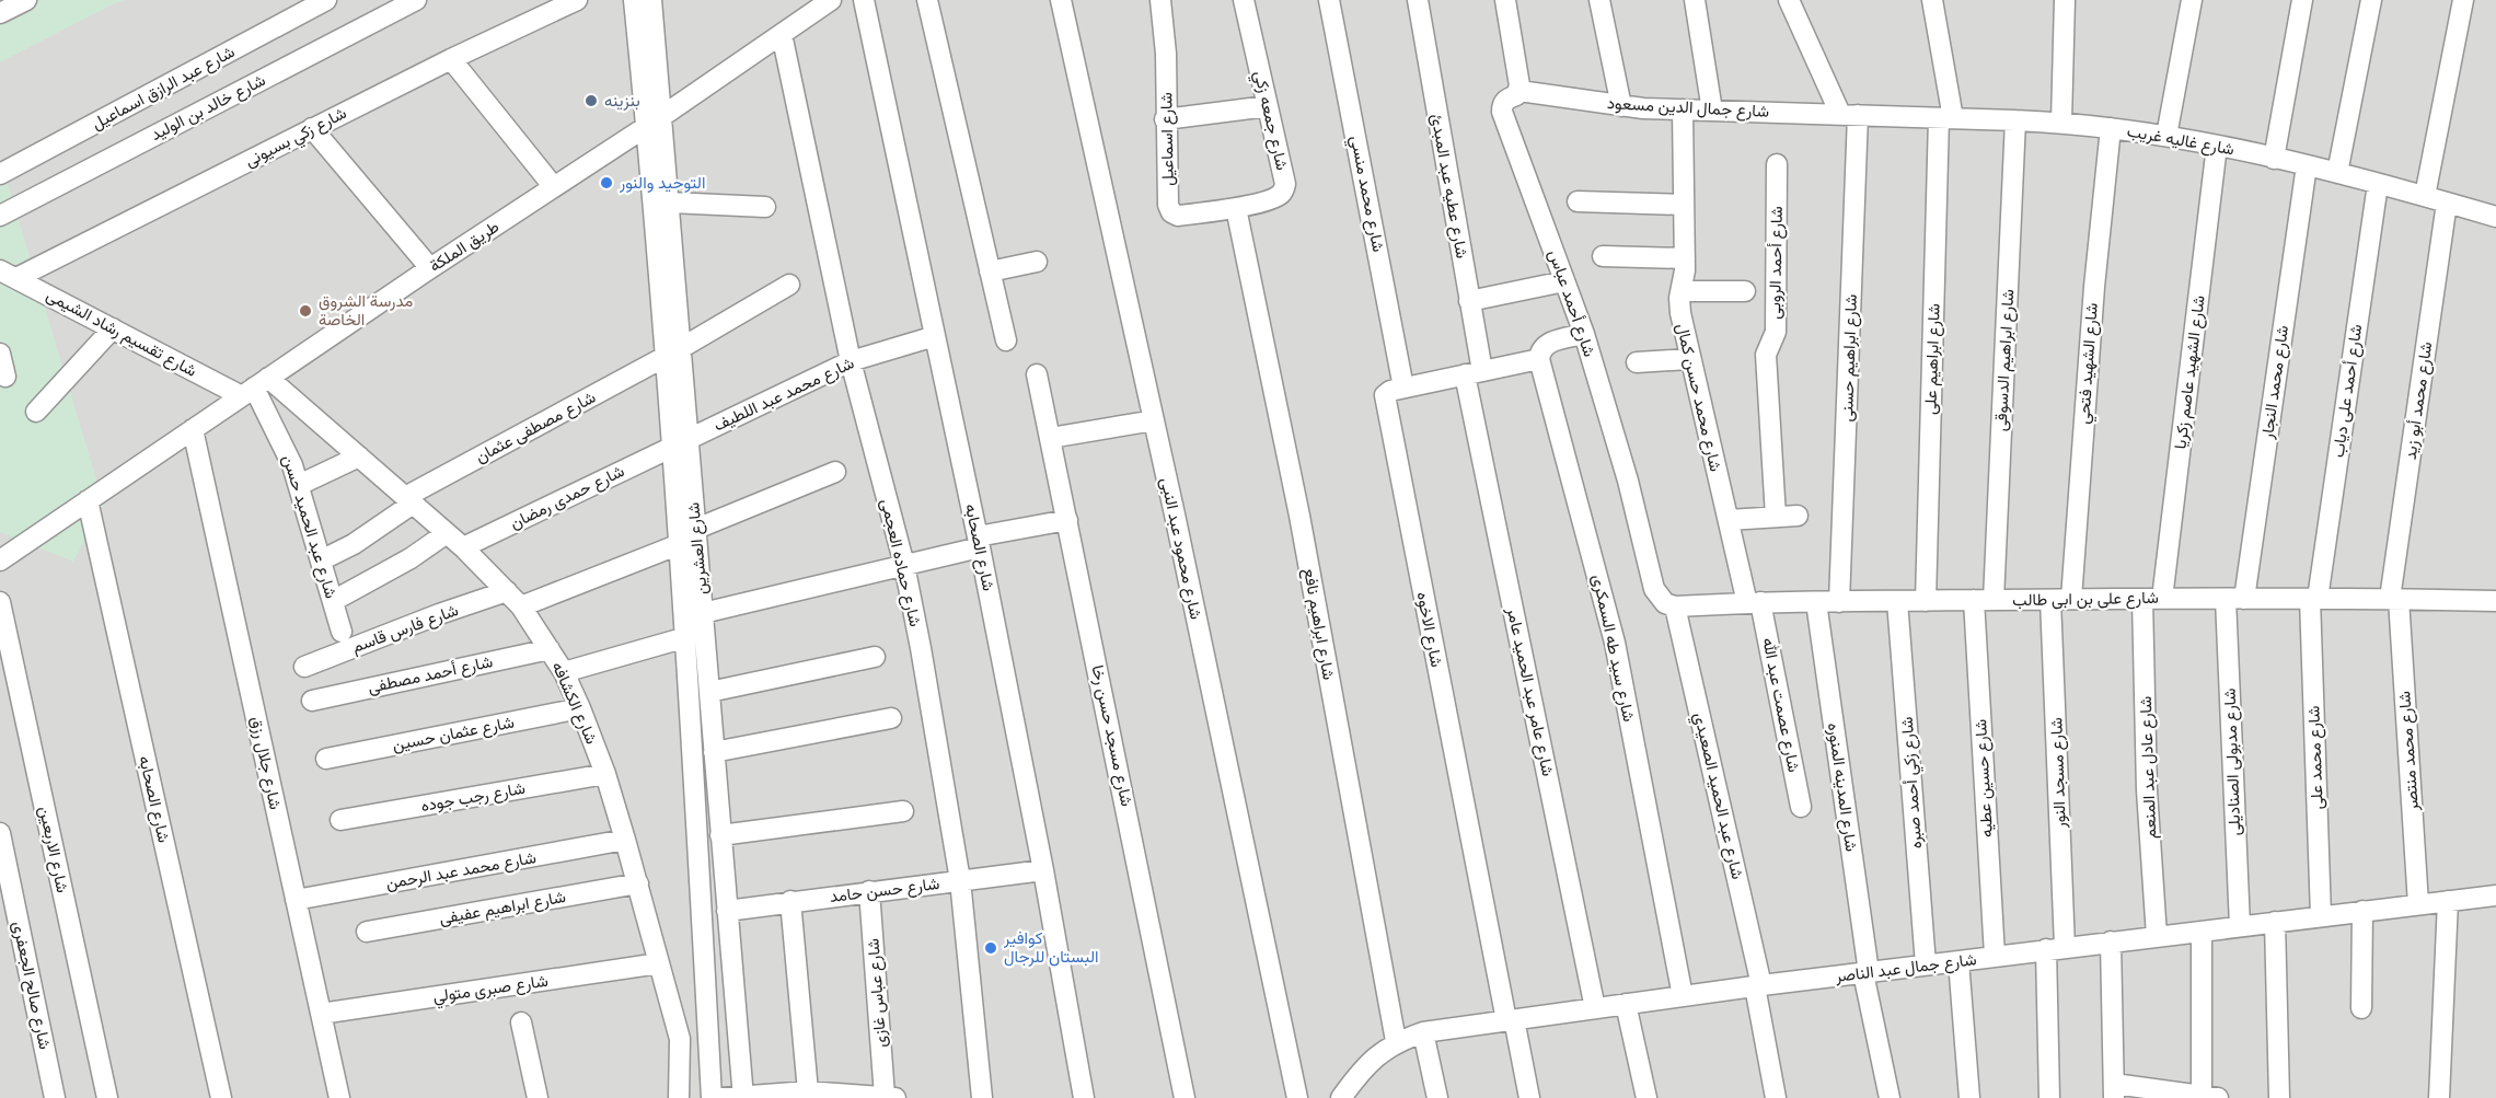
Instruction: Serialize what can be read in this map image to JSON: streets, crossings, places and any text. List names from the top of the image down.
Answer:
{
  "streets": {
    "street": [
      "شارع عبد الرازق اسماعيل",
      "شارع خالد بن الوليد",
      "شارع جمال الدين مسعود",
      "شارع جمعه زكي",
      "شارع زكي بسيونى",
      "شارع اسماعيل",
      "شارع غاليه غريب",
      "شارع عطيه عبد المبدئ",
      "شارع محمد منسي",
      "طريق الملكة",
      "شارع أحمد الروبى",
      "شارع أحمد عباس",
      "شارع تقسيم رشاد الشيمى",
      "شارع ابراهيم حسنى",
      "شارع ابراهيم على",
      "شارع ابراهيم الدسوقى",
      "شارع الشهيد فتحي",
      "شارع الشهيد عاصم زكريا",
      "شارع محمد النجار",
      "شارع أحمد على دياب",
      "شارع محمد عبد اللطيف",
      "شارع محمد حسن كمال",
      "شارع محمد أبو زيد",
      "شارع مصطفى عثمان",
      "شارع حمدى رمضان",
      "شارع عبد الحميد حسن",
      "شارع الصحابه",
      "شارع العشرين",
      "شارع محمود عبد النبى",
      "شارع حماده العجمى",
      "شارع على بن ابى طالب",
      "شارع ابراهيم نافع",
      "شارع فارس قاسم",
      "شارع الاخوه",
      "شارع سيد طه السمكرى",
      "شارع أحمد مصطفى",
      "شارع عامر عبد الحميد عامر",
      "شارع الكشافه",
      "شارع عصمت عبد الله",
      "شارع عثمان حسين",
      "شارع مسجد حسن رخا",
      "شارع محمد منتصر",
      "شارع محمد على",
      "شارع مدبولى الصناديلى",
      "شارع جلال رزق",
      "شارع عادل عبد المنعم",
      "شارع مسجد النور",
      "شارع حسين عطيه",
      "شارع زكي أحمد صبره",
      "شارع المدينه المنوره",
      "شارع عبد الحميد الصعيدي",
      "شارع رجب جوده",
      "شارع الاربعين",
      "شارع محمد عبد الرحمن",
      "شارع حسن حامد",
      "شارع ابراهيم عفيفى",
      "شارع جمال عبد الناصر",
      "شارع صالح الجعفرى",
      "شارع صبرى متولي",
      "شارع عباس غازى"
    ]
  },
  "crossings": [
    ["شارع جمال الدين مسعود", "شارع غاليه غريب"],
    ["شارع جمال الدين مسعود", "شارع أحمد عباس"],
    ["شارع جمال الدين مسعود", "شارع ابراهيم حسنى"],
    ["شارع جمال الدين مسعود", "شارع محمد حسن كمال"],
    ["شارع جمعه زكي", "شارع اسماعيل"],
    ["شارع جمعه زكي", "شارع ابراهيم نافع"],
    ["شارع زكي بسيونى", "شارع تقسيم رشاد الشيمى"],
    ["شارع اسماعيل", "شارع ابراهيم نافع"],
    ["شارع غاليه غريب", "شارع ابراهيم حسنى"],
    ["شارع غاليه غريب", "شارع ابراهيم على"],
    ["شارع غاليه غريب", "شارع ابراهيم الدسوقى"],
    ["شارع غاليه غريب", "شارع الشهيد فتحي"],
    ["شارع غاليه غريب", "شارع الشهيد عاصم زكريا"],
    ["شارع غاليه غريب", "شارع محمد النجار"],
    ["شارع غاليه غريب", "شارع أحمد على دياب"],
    ["شارع غاليه غريب", "شارع محمد أبو زيد"],
    ["شارع عطيه عبد المبدئ", "شارع عامر عبد الحميد عامر"],
    ["شارع محمد منسي", "شارع الاخوه"],
    ["طريق الملكة", "شارع تقسيم رشاد الشيمى"],
    ["طريق الملكة", "شارع عبد الحميد حسن"],
    ["طريق الملكة", "شارع الصحابه"],
    ["طريق الملكة", "شارع العشرين"],
    ["طريق الملكة", "شارع حماده العجمى"],
    ["طريق الملكة", "شارع الكشافه"],
    ["طريق الملكة", "شارع جلال رزق"],
    ["شارع أحمد عباس", "شارع على بن ابى طالب"],
    ["شارع أحمد عباس", "شارع عبد الحميد الصعيدي"],
    ["شارع تقسيم رشاد الشيمى", "شارع عبد الحميد حسن"],
    ["شارع تقسيم رشاد الشيمى", "شارع الكشافه"],
    ["شارع ابراهيم حسنى", "شارع على بن ابى طالب"],
    ["شارع ابراهيم على", "شارع على بن ابى طالب"],
    ["شارع ابراهيم الدسوقى", "شارع على بن ابى طالب"],
    ["شارع ابراهيم الدسوقى", "شارع حسين عطيه"],
    ["شارع الشهيد فتحي", "شارع على بن ابى طالب"],
    ["شارع الشهيد عاصم زكريا", "شارع على بن ابى طالب"],
    ["شارع الشهيد عاصم زكريا", "شارع عادل عبد المنعم"],
    ["شارع محمد النجار", "شارع على بن ابى طالب"],
    ["شارع محمد النجار", "شارع مدبولى الصناديلى"],
    ["شارع أحمد على دياب", "شارع على بن ابى طالب"],
    ["شارع أحمد على دياب", "شارع محمد على"],
    ["شارع محمد عبد اللطيف", "شارع حمدى رمضان"],
    ["شارع محمد عبد اللطيف", "شارع الصحابه"],
    ["شارع محمد عبد اللطيف", "شارع العشرين"],
    ["شارع محمد عبد اللطيف", "شارع حماده العجمى"],
    ["شارع محمد حسن كمال", "شارع على بن ابى طالب"],
    ["شارع محمد حسن كمال", "شارع عصمت عبد الله"],
    ["شارع محمد أبو زيد", "شارع على بن ابى طالب"],
    ["شارع محمد أبو زيد", "شارع محمد منتصر"],
    ["شارع مصطفى عثمان", "شارع عبد الحميد حسن"],
    ["شارع مصطفى عثمان", "شارع العشرين"],
    ["شارع مصطفى عثمان", "شارع الكشافه"],
    ["شارع حمدى رمضان", "شارع العشرين"],
    ["شارع حمدى رمضان", "شارع الكشافه"],
    ["شارع عبد الحميد حسن", "شارع الكشافه"],
    ["شارع الصحابه", "شارع حسن حامد"],
    ["شارع العشرين", "شارع حسن حامد"],
    ["شارع حماده العجمى", "شارع حسن حامد"],
    ["شارع على بن ابى طالب", "شارع عصمت عبد الله"],
    ["شارع على بن ابى طالب", "شارع محمد منتصر"],
    ["شارع على بن ابى طالب", "شارع محمد على"],
    ["شارع على بن ابى طالب", "شارع مدبولى الصناديلى"],
    ["شارع على بن ابى طالب", "شارع عادل عبد المنعم"],
    ["شارع على بن ابى طالب", "شارع مسجد النور"],
    ["شارع على بن ابى طالب", "شارع حسين عطيه"],
    ["شارع على بن ابى طالب", "شارع زكي أحمد صبره"],
    ["شارع على بن ابى طالب", "شارع المدينه المنوره"],
    ["شارع على بن ابى طالب", "شارع عبد الحميد الصعيدي"],
    ["شارع ابراهيم نافع", "شارع جمال عبد الناصر"],
    ["شارع فارس قاسم", "شارع الكشافه"],
    ["شارع الاخوه", "شارع جمال عبد الناصر"],
    ["شارع سيد طه السمكرى", "شارع جمال عبد الناصر"],
    ["شارع أحمد مصطفى", "شارع الكشافه"],
    ["شارع عامر عبد الحميد عامر", "شارع جمال عبد الناصر"],
    ["شارع الكشافه", "شارع عثمان حسين"],
    ["شارع الكشافه", "شارع رجب جوده"],
    ["شارع الكشافه", "شارع محمد عبد الرحمن"],
    ["شارع الكشافه", "شارع ابراهيم عفيفى"],
    ["شارع الكشافه", "شارع صبرى متولي"],
    ["شارع محمد منتصر", "شارع جمال عبد الناصر"],
    ["شارع محمد على", "شارع جمال عبد الناصر"],
    ["شارع مدبولى الصناديلى", "شارع جمال عبد الناصر"],
    ["شارع جلال رزق", "شارع محمد عبد الرحمن"],
    ["شارع جلال رزق", "شارع صبرى متولي"],
    ["شارع عادل عبد المنعم", "شارع جمال عبد الناصر"],
    ["شارع مسجد النور", "شارع جمال عبد الناصر"],
    ["شارع حسين عطيه", "شارع جمال عبد الناصر"],
    ["شارع زكي أحمد صبره", "شارع جمال عبد الناصر"],
    ["شارع المدينه المنوره", "شارع جمال عبد الناصر"],
    ["شارع عبد الحميد الصعيدي", "شارع جمال عبد الناصر"],
    ["شارع حسن حامد", "شارع عباس غازى"]
  ],
  "places": [
    "بنزينه",
    "التوحيد والنور",
    "مدرسة الشروق الخاصة",
    "كوافير البستان للرجال"
  ]
}
